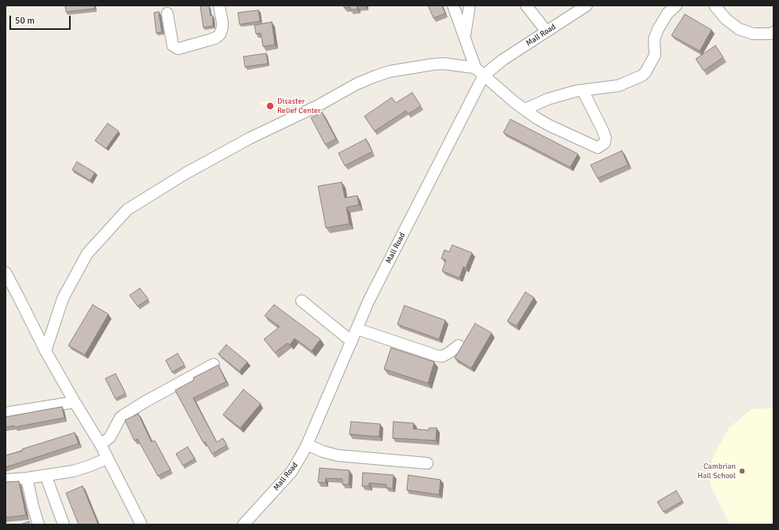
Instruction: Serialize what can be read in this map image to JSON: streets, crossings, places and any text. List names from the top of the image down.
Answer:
{
  "streets": {
    "street": ["Mall Road"]
  },
  "places": ["Disaster Relief Center", "Cambrian Hall School"],
  "scale_bar": "50 m"
}
